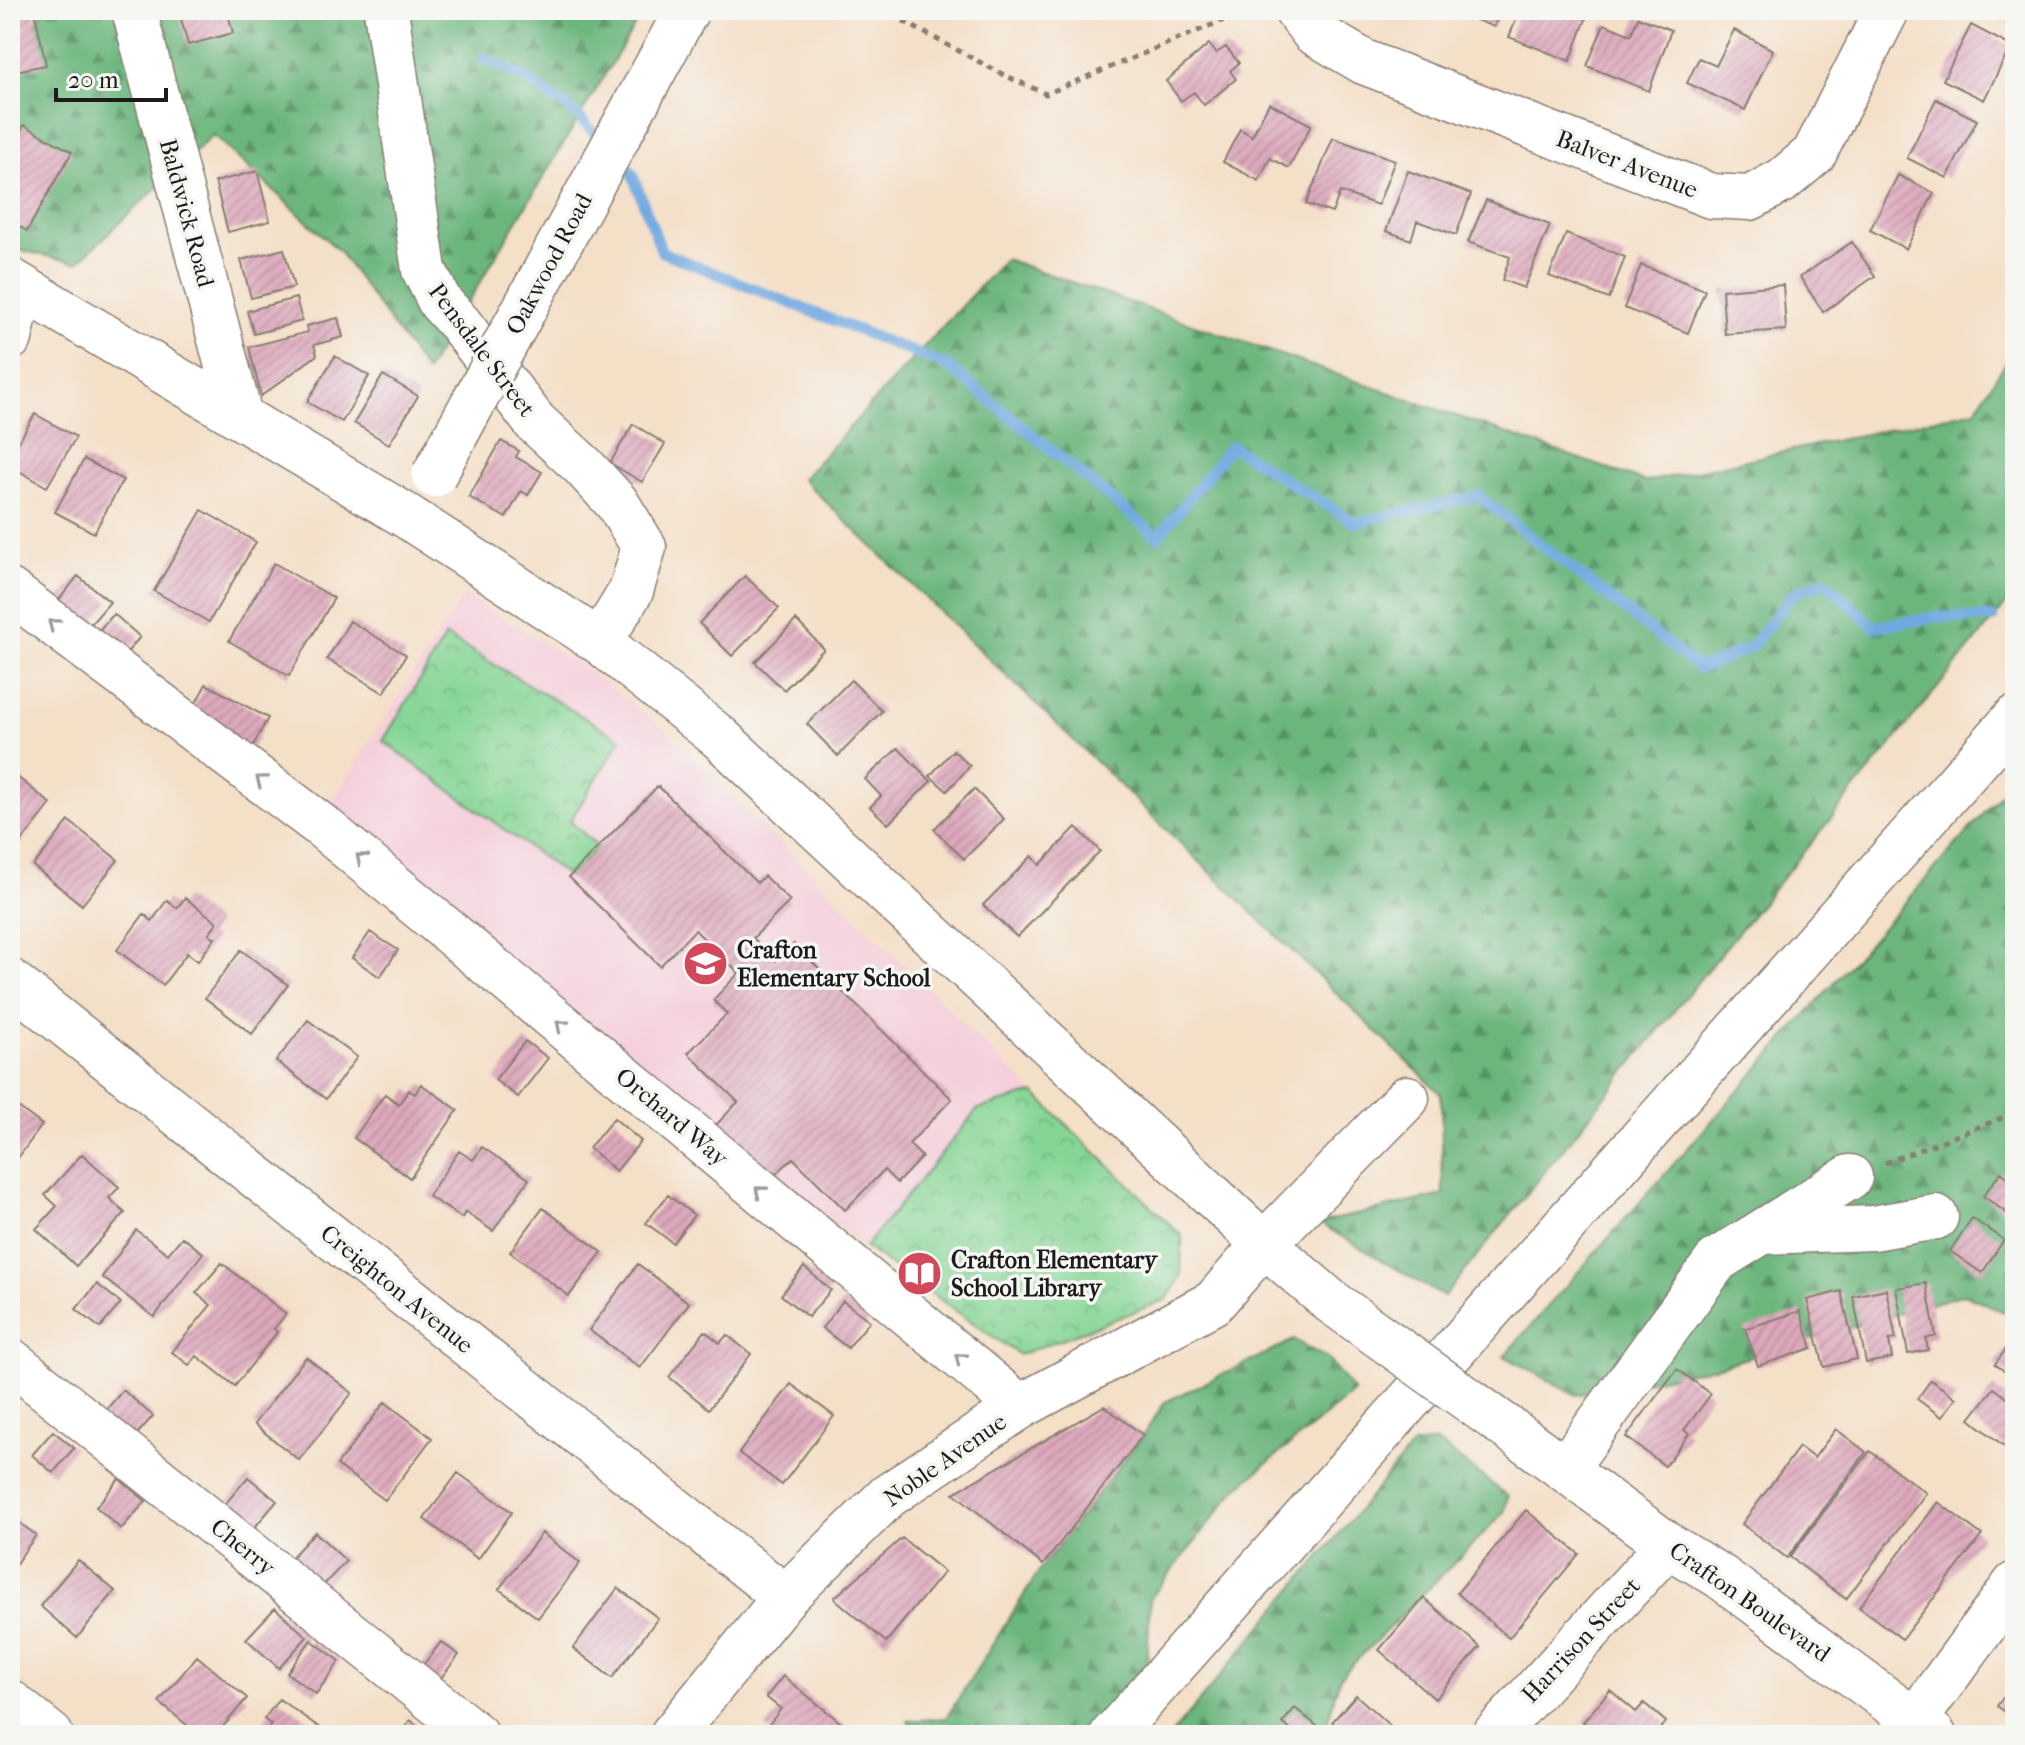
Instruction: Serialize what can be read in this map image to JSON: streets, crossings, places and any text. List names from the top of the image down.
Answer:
{
  "streets": {
    "street": [
      "Balver Avenue",
      "Baldwick Road",
      "Oakwood Road",
      "Pensdale Street",
      "Orchard Way",
      "Creighton Avenue",
      "Noble Avenue",
      "Cherry",
      "Crafton Boulevard",
      "Harrison Street"
    ]
  },
  "crossings": [
    ["Baldwick Road", "Crafton Boulevard"],
    ["Oakwood Road", "Crafton Boulevard"],
    ["Pensdale Street", "Crafton Boulevard"],
    ["Orchard Way", "Noble Avenue"],
    ["Creighton Avenue", "Noble Avenue"],
    ["Noble Avenue", "Crafton Boulevard"],
    ["Crafton Boulevard", "Harrison Street"]
  ],
  "one_way": ["Orchard Way"],
  "places": {
    "school or university": ["Crafton Elementary School"],
    "library": ["Crafton Elementary School Library"]
  },
  "scale_bar": "20 m"
}
